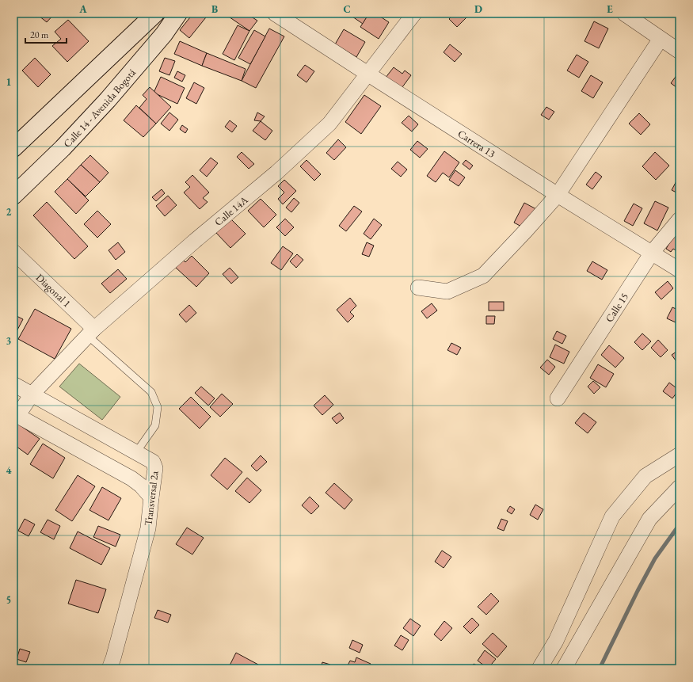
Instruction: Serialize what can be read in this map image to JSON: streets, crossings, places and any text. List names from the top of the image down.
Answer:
{
  "streets": {
    "street": [
      "Calle 14 - Avenida Bogotá",
      "Carrera 13",
      "Calle 14A",
      "Diagonal 1",
      "Calle 15",
      "Transversal 2a"
    ]
  },
  "crossings": [
    ["Carrera 13", "Calle 14A"],
    ["Carrera 13", "Calle 15"],
    ["Calle 14A", "Diagonal 1"],
    ["Calle 14A", "Transversal 2a"]
  ],
  "scale_bar": "20 m",
  "grid": {
    "columns": [
      "A",
      "B",
      "C",
      "D",
      "E"
    ],
    "rows": [
      "1",
      "2",
      "3",
      "4",
      "5"
    ]
  }
}
